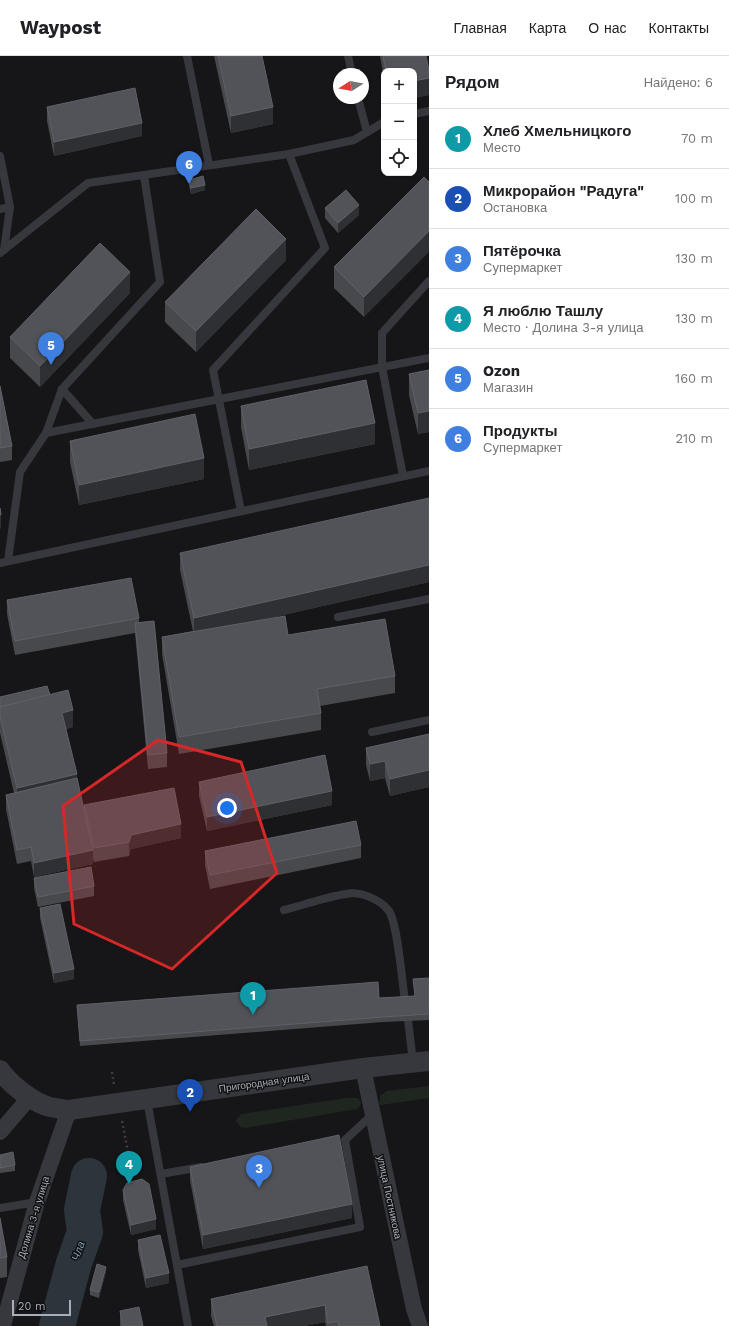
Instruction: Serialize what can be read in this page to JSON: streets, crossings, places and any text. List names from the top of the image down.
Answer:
{
  "streets": {
    "street": ["Пригородная улица", "улица Постникова", "Долина 3-я улица"]
  },
  "crossings": [
    ["Пригородная улица", "улица Постникова"],
    ["Пригородная улица", "Долина 3-я улица"]
  ],
  "water": ["Чла"],
  "scale_bar": "20 m",
  "north": "left",
  "page": {
    "header": "Waypost",
    "nav": [
      "Главная",
      "Карта",
      "О нас",
      "Контакты"
    ],
    "heading": ["Рядом", "Найдено: 6"],
    "map_buttons": ["+", "−"],
    "list": [
      {
        "mark": "1",
        "name": "Хлеб Хмельницкого",
        "note": "Место",
        "value": "70 m"
      },
      {
        "mark": "2",
        "name": "Микрорайон \"Радуга\"",
        "note": "Остановка",
        "value": "100 m"
      },
      {
        "mark": "3",
        "name": "Пятёрочка",
        "note": "Супермаркет",
        "value": "130 m"
      },
      {
        "mark": "4",
        "name": "Я люблю Ташлу",
        "note": "Место · Долина 3-я улица",
        "value": "130 m"
      },
      {
        "mark": "5",
        "name": "Ozon",
        "note": "Магазин",
        "value": "160 m"
      },
      {
        "mark": "6",
        "name": "Продукты",
        "note": "Супермаркет",
        "value": "210 m"
      }
    ],
    "pins": [
      "6",
      "5",
      "1",
      "2",
      "4",
      "3"
    ],
    "scale": "20 m"
  }
}
